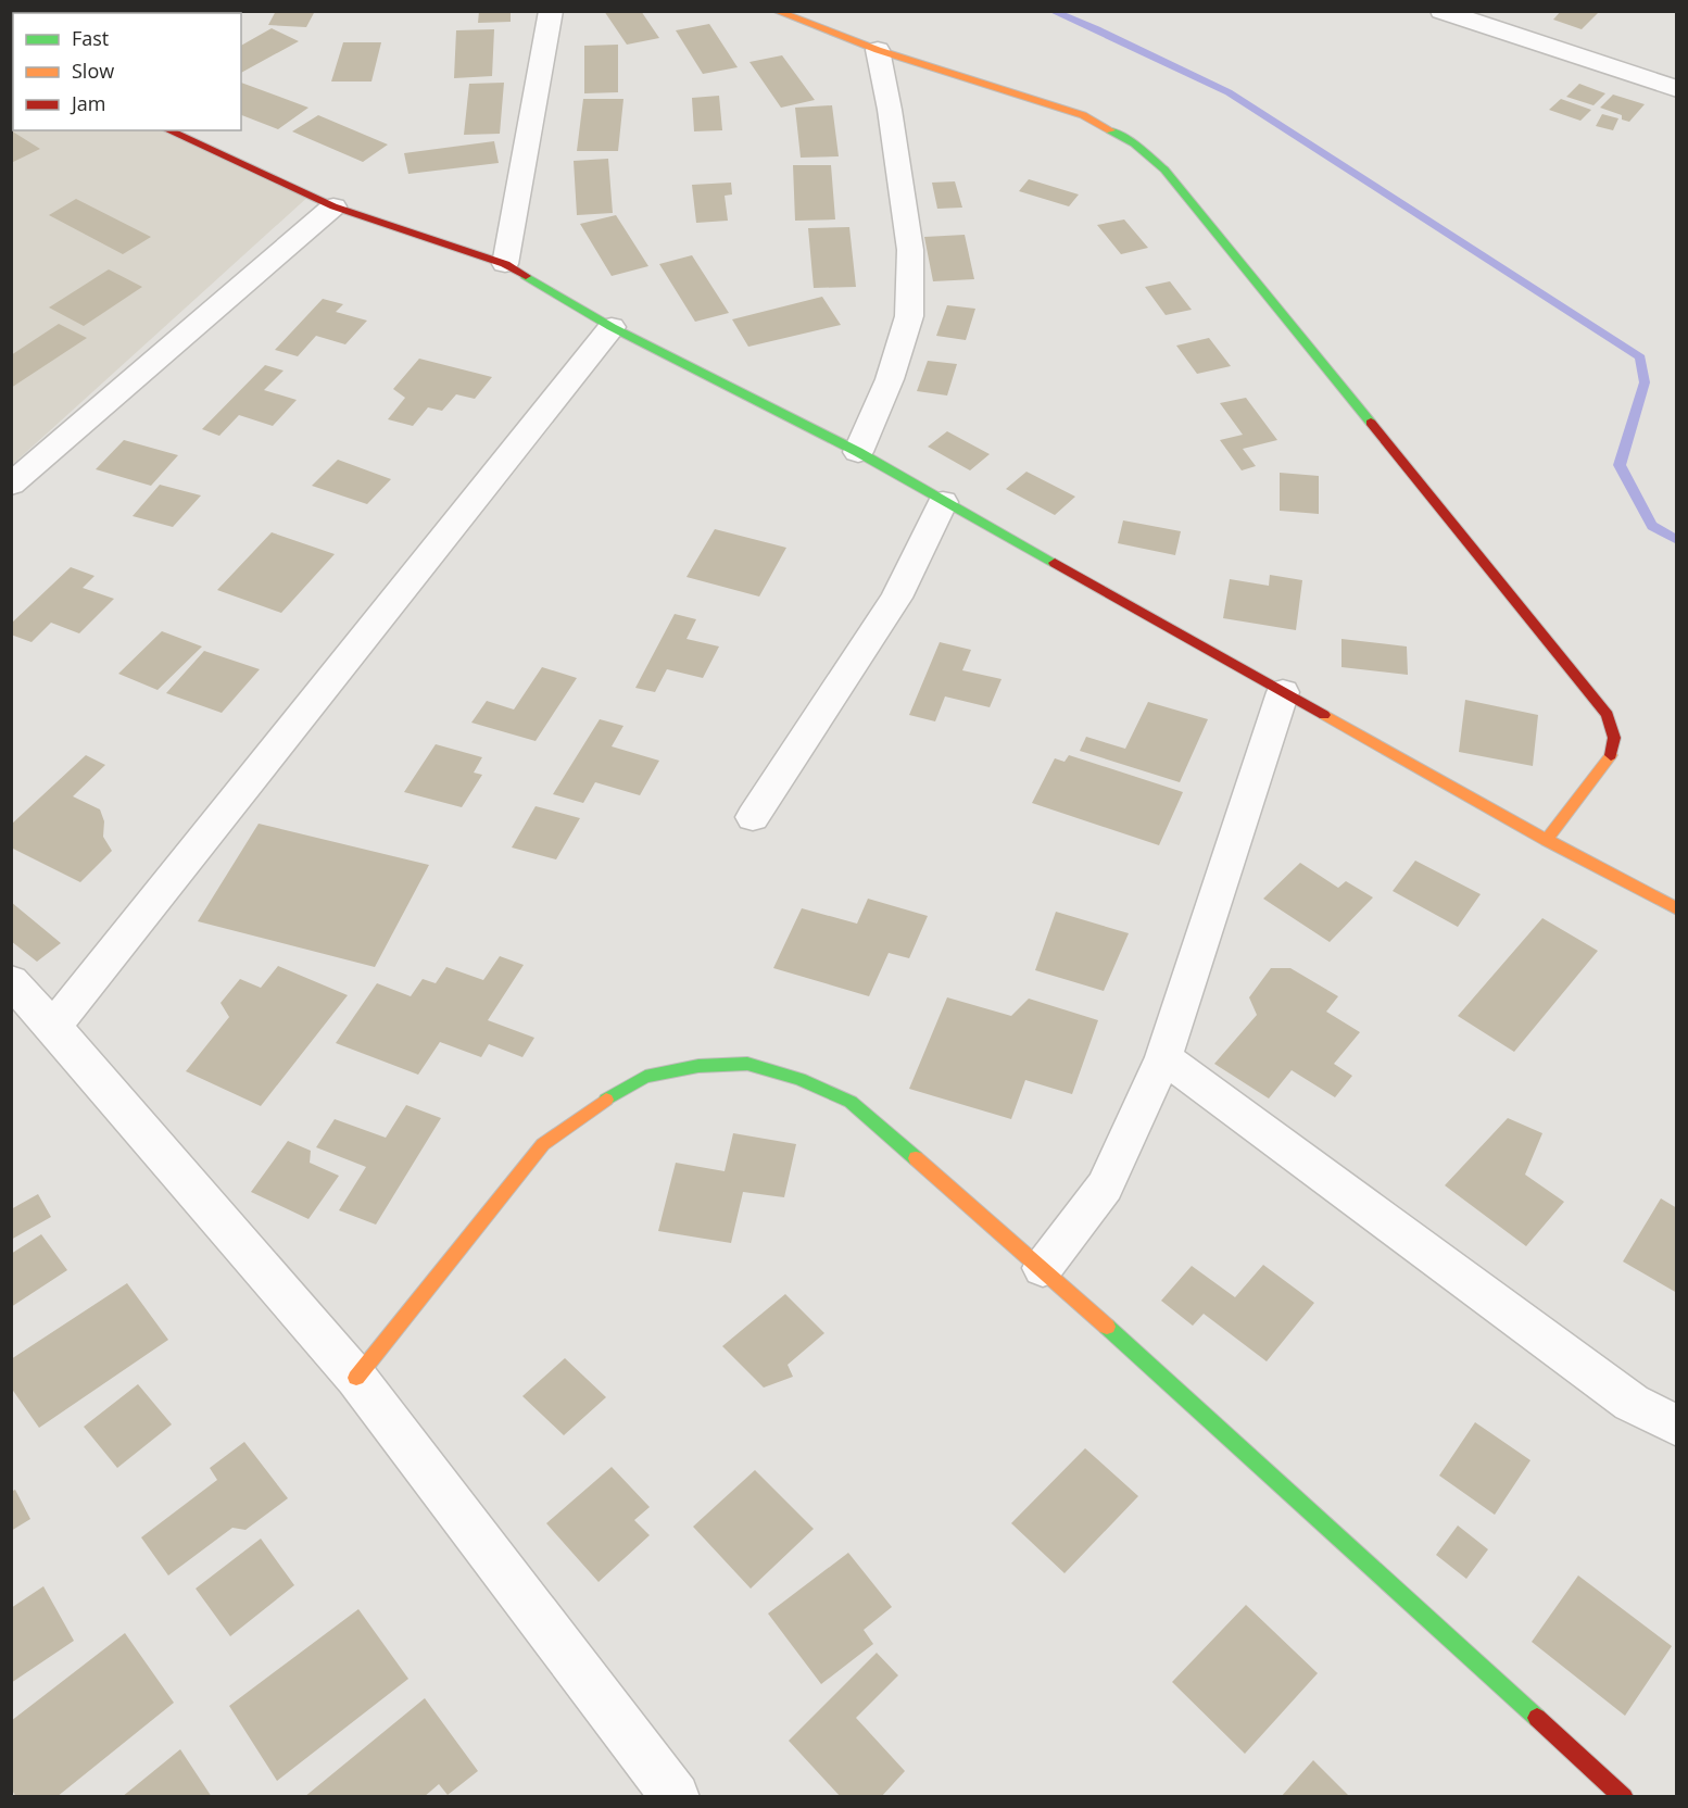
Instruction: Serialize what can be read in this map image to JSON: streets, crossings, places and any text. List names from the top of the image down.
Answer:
{
  "legend": ["Fast", "Slow", "Jam"]
}
